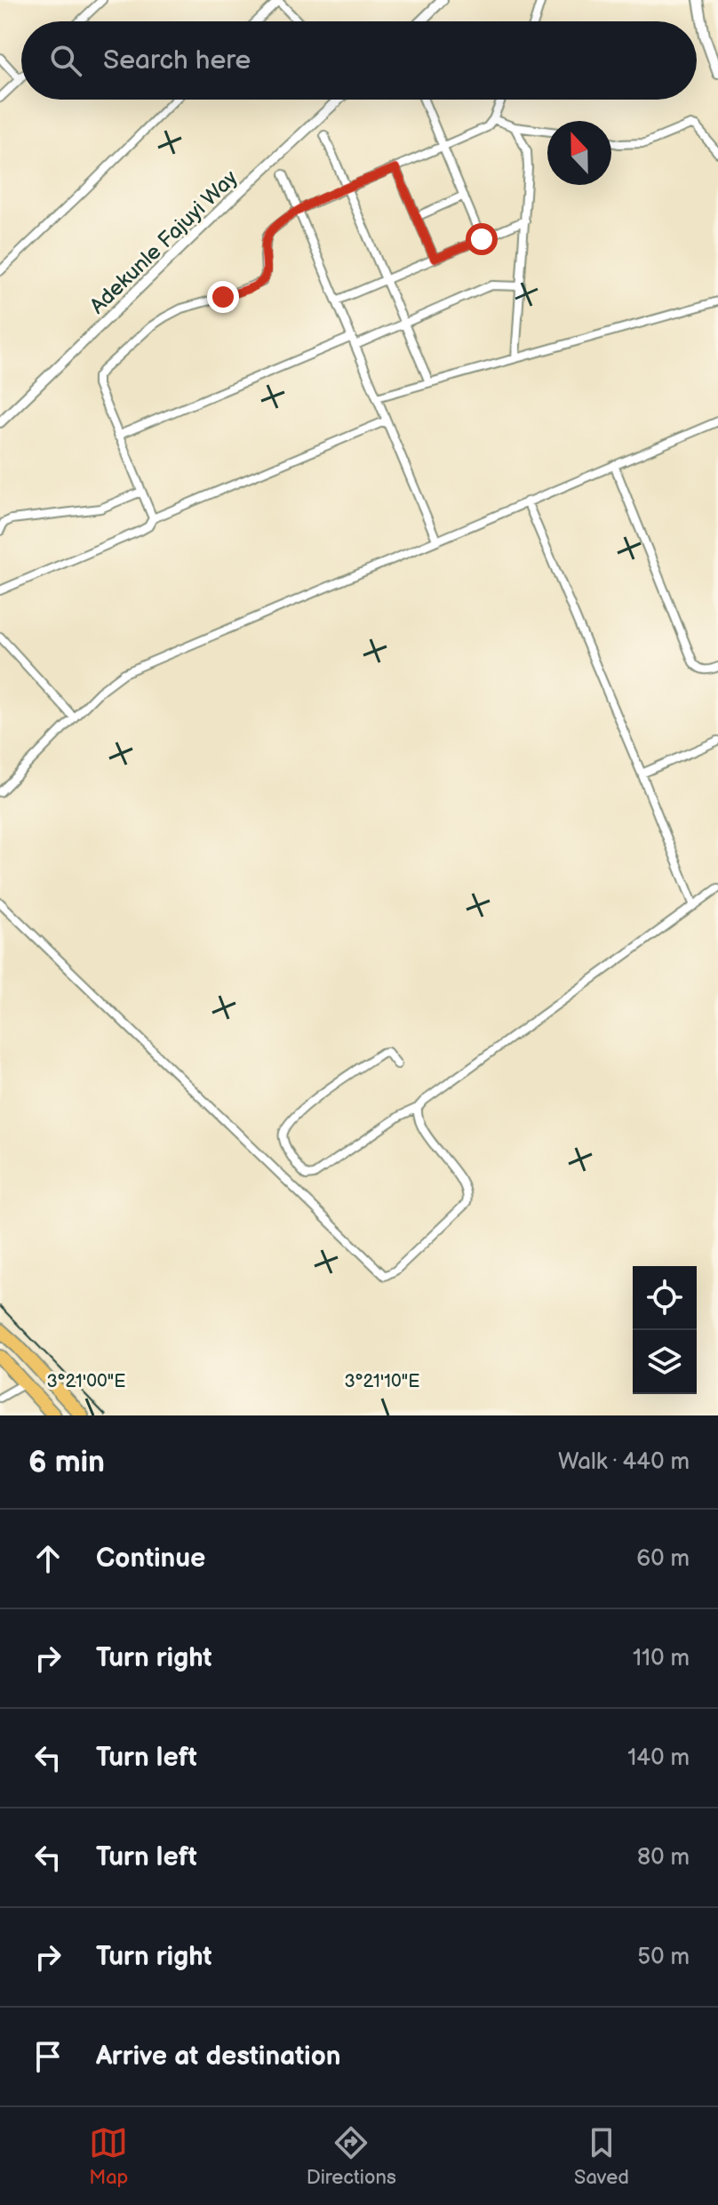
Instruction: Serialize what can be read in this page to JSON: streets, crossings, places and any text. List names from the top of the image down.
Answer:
{
  "streets": {
    "street": ["Adekunle Fajuyi Way"]
  },
  "north": "top",
  "page": {
    "search": "Search here",
    "heading": ["6 min", "Walk · 440 m"],
    "list": [
      ["Continue", "60 m"],
      ["Turn right", "110 m"],
      ["Turn left", "140 m"],
      ["Turn left", "80 m"],
      ["Turn right", "50 m"],
      "Arrive at destination"
    ],
    "nav": ["Map", "Directions", "Saved"]
  },
  "coordinates": ["3°21'00\"E", "3°21'10\"E"]
}
